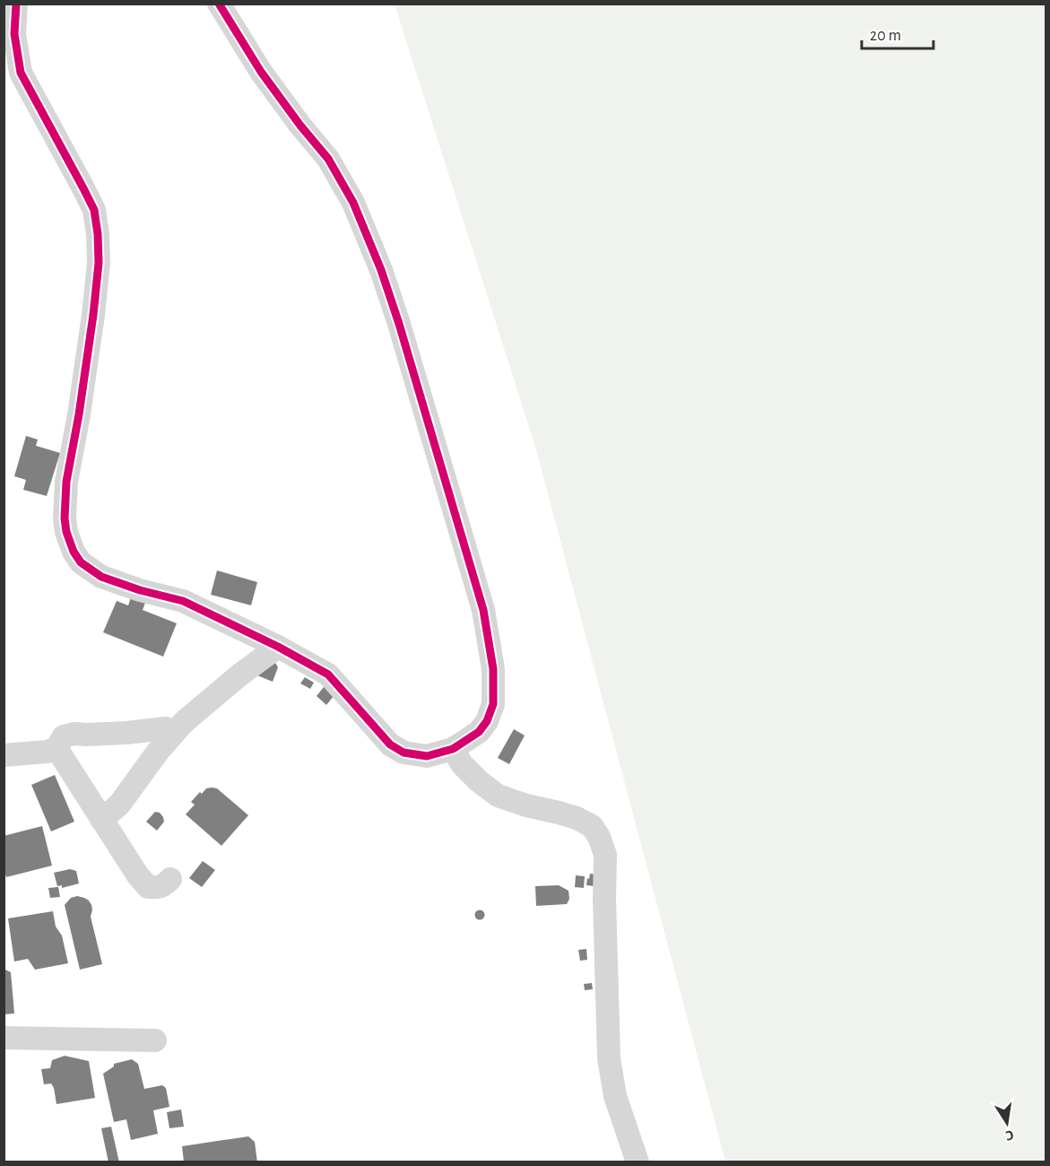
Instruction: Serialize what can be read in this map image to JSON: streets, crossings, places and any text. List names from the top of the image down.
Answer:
{
  "scale_bar": "20 m",
  "north": "bottom"
}
